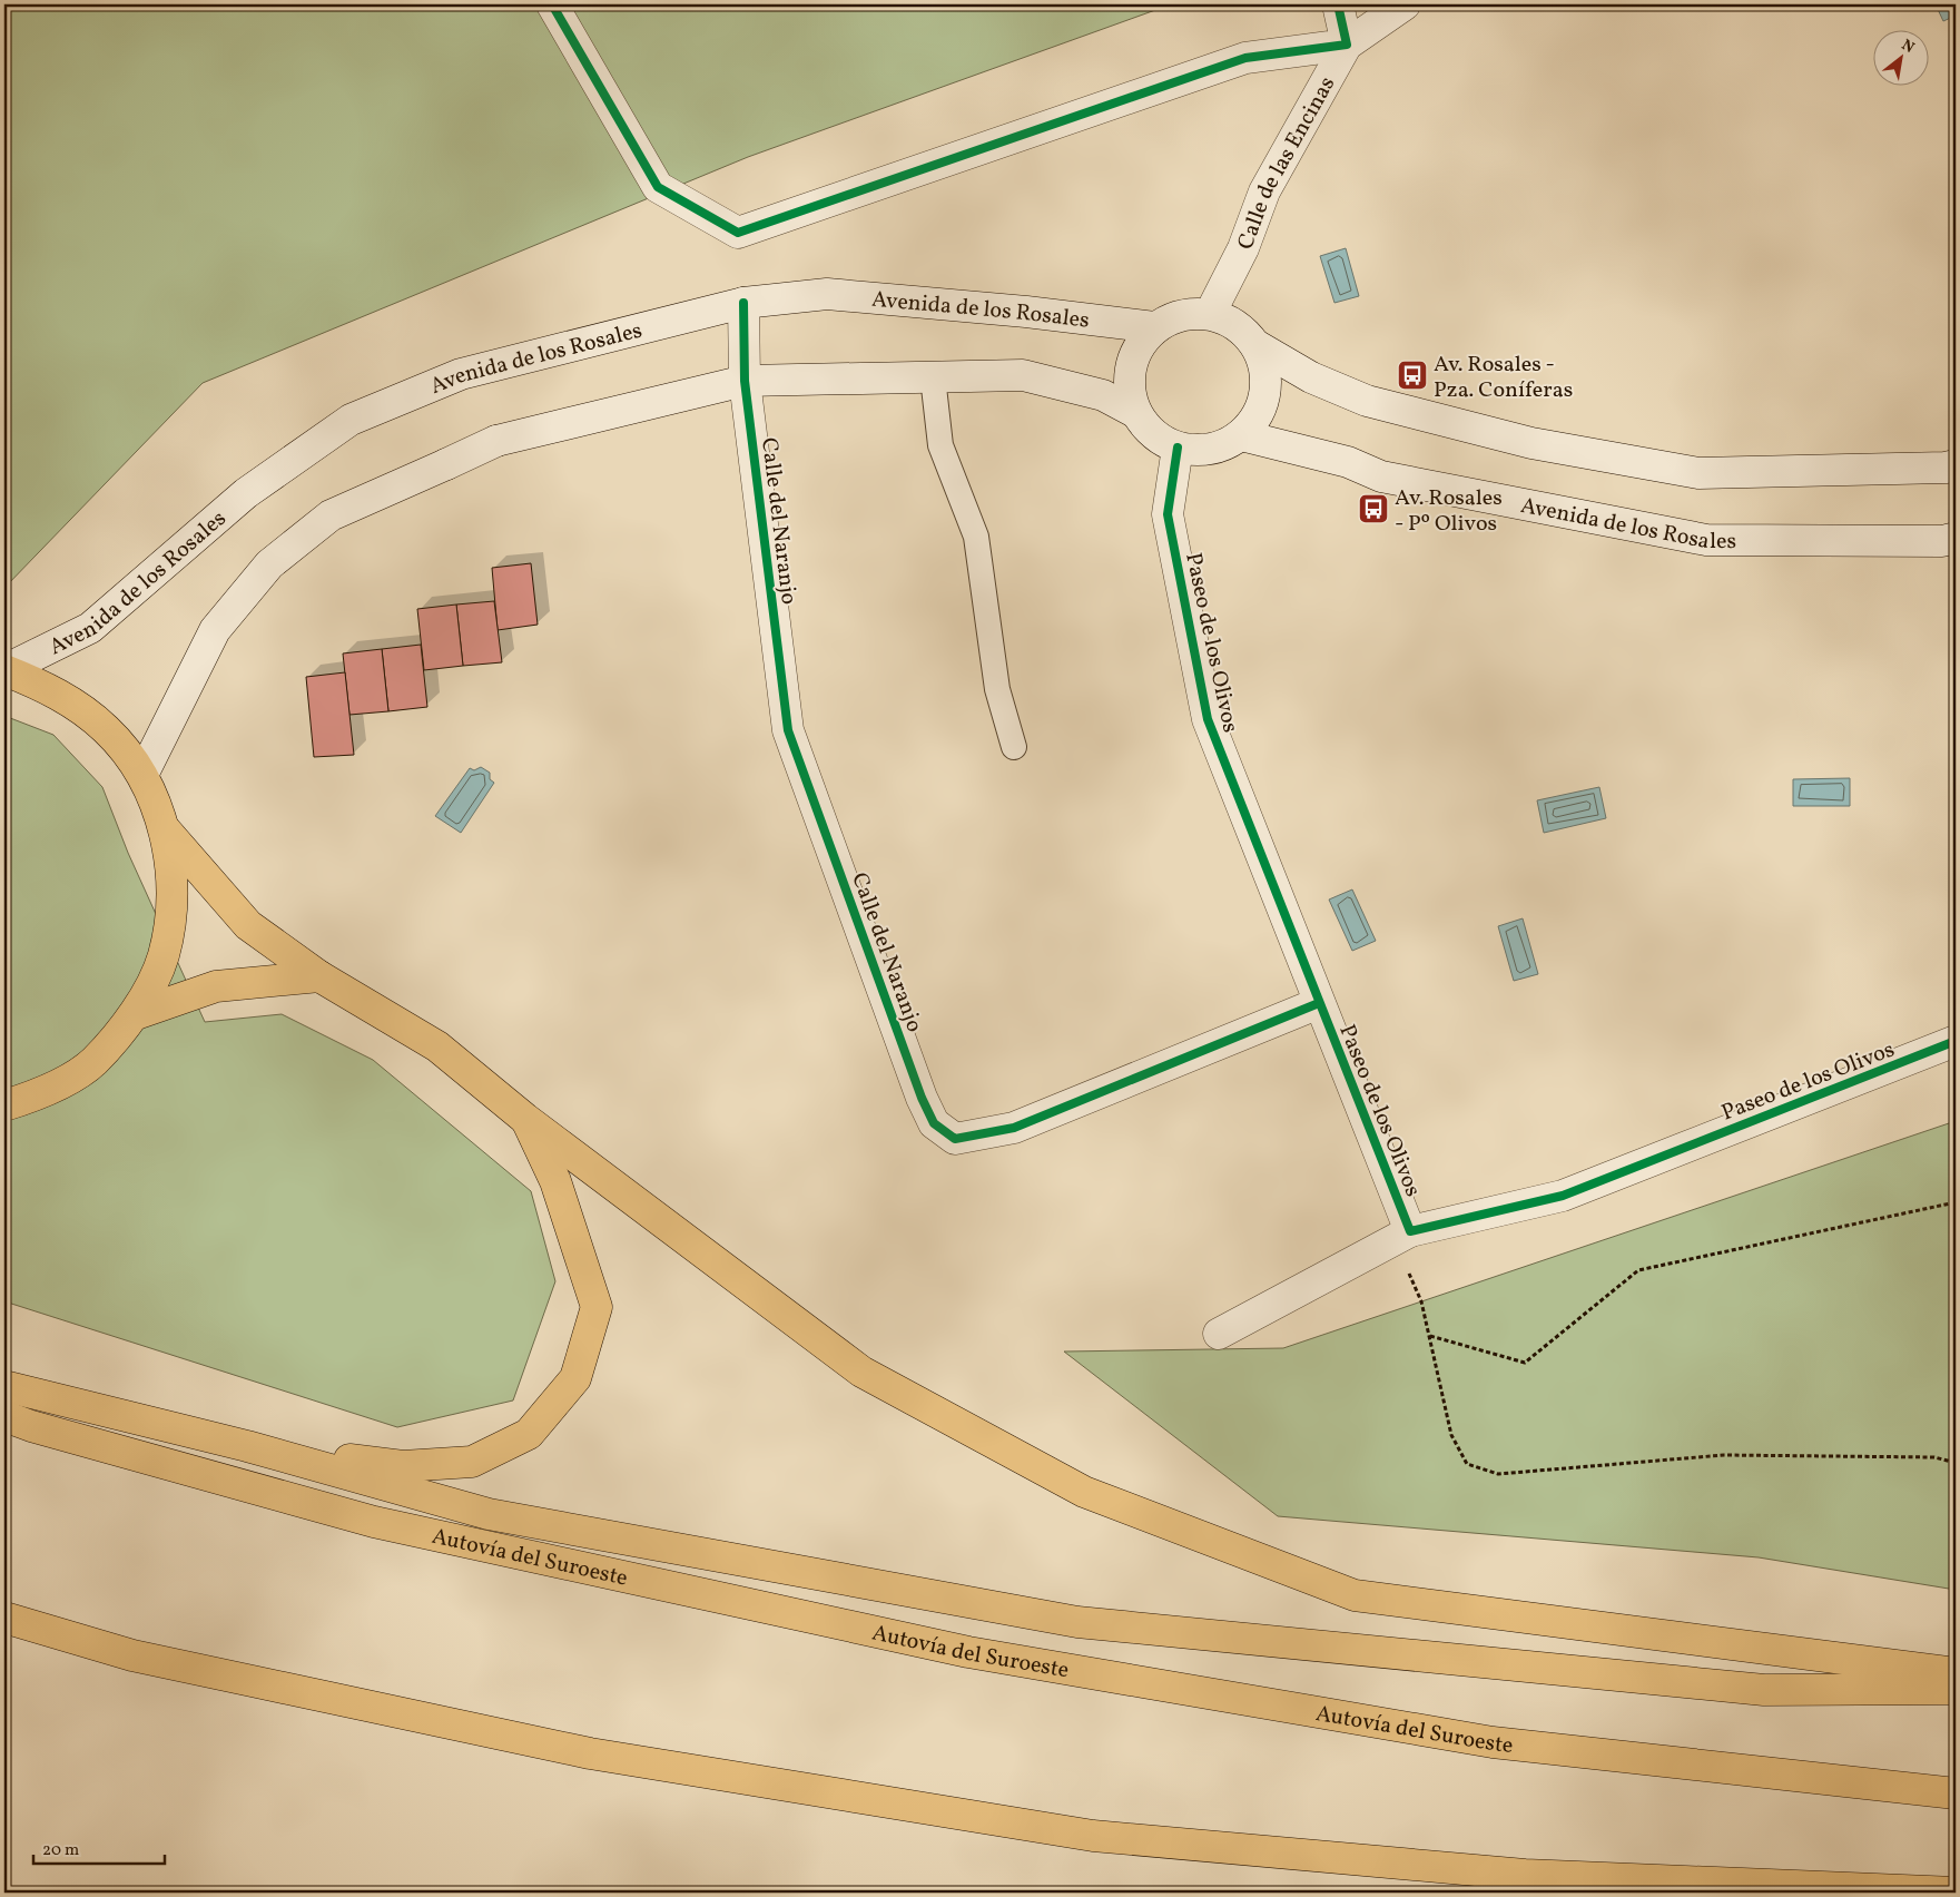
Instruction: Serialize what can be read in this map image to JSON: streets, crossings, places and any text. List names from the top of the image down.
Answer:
{
  "streets": {
    "main road": ["Autovía del Suroeste"],
    "street": [
      "Calle de las Encinas",
      "Avenida de los Rosales",
      "Calle del Naranjo",
      "Paseo de los Olivos"
    ]
  },
  "crossings": [
    ["Calle de las Encinas", "Avenida de los Rosales"],
    ["Calle de las Encinas", "Paseo de los Olivos"],
    ["Avenida de los Rosales", "Calle del Naranjo"],
    ["Avenida de los Rosales", "Paseo de los Olivos"],
    ["Calle del Naranjo", "Paseo de los Olivos"]
  ],
  "places": {
    "bus stop": ["Av. Rosales - Pza. Coníferas", "Av. Rosales - Pº Olivos"]
  },
  "scale_bar": "20 m",
  "north": "top right"
}
